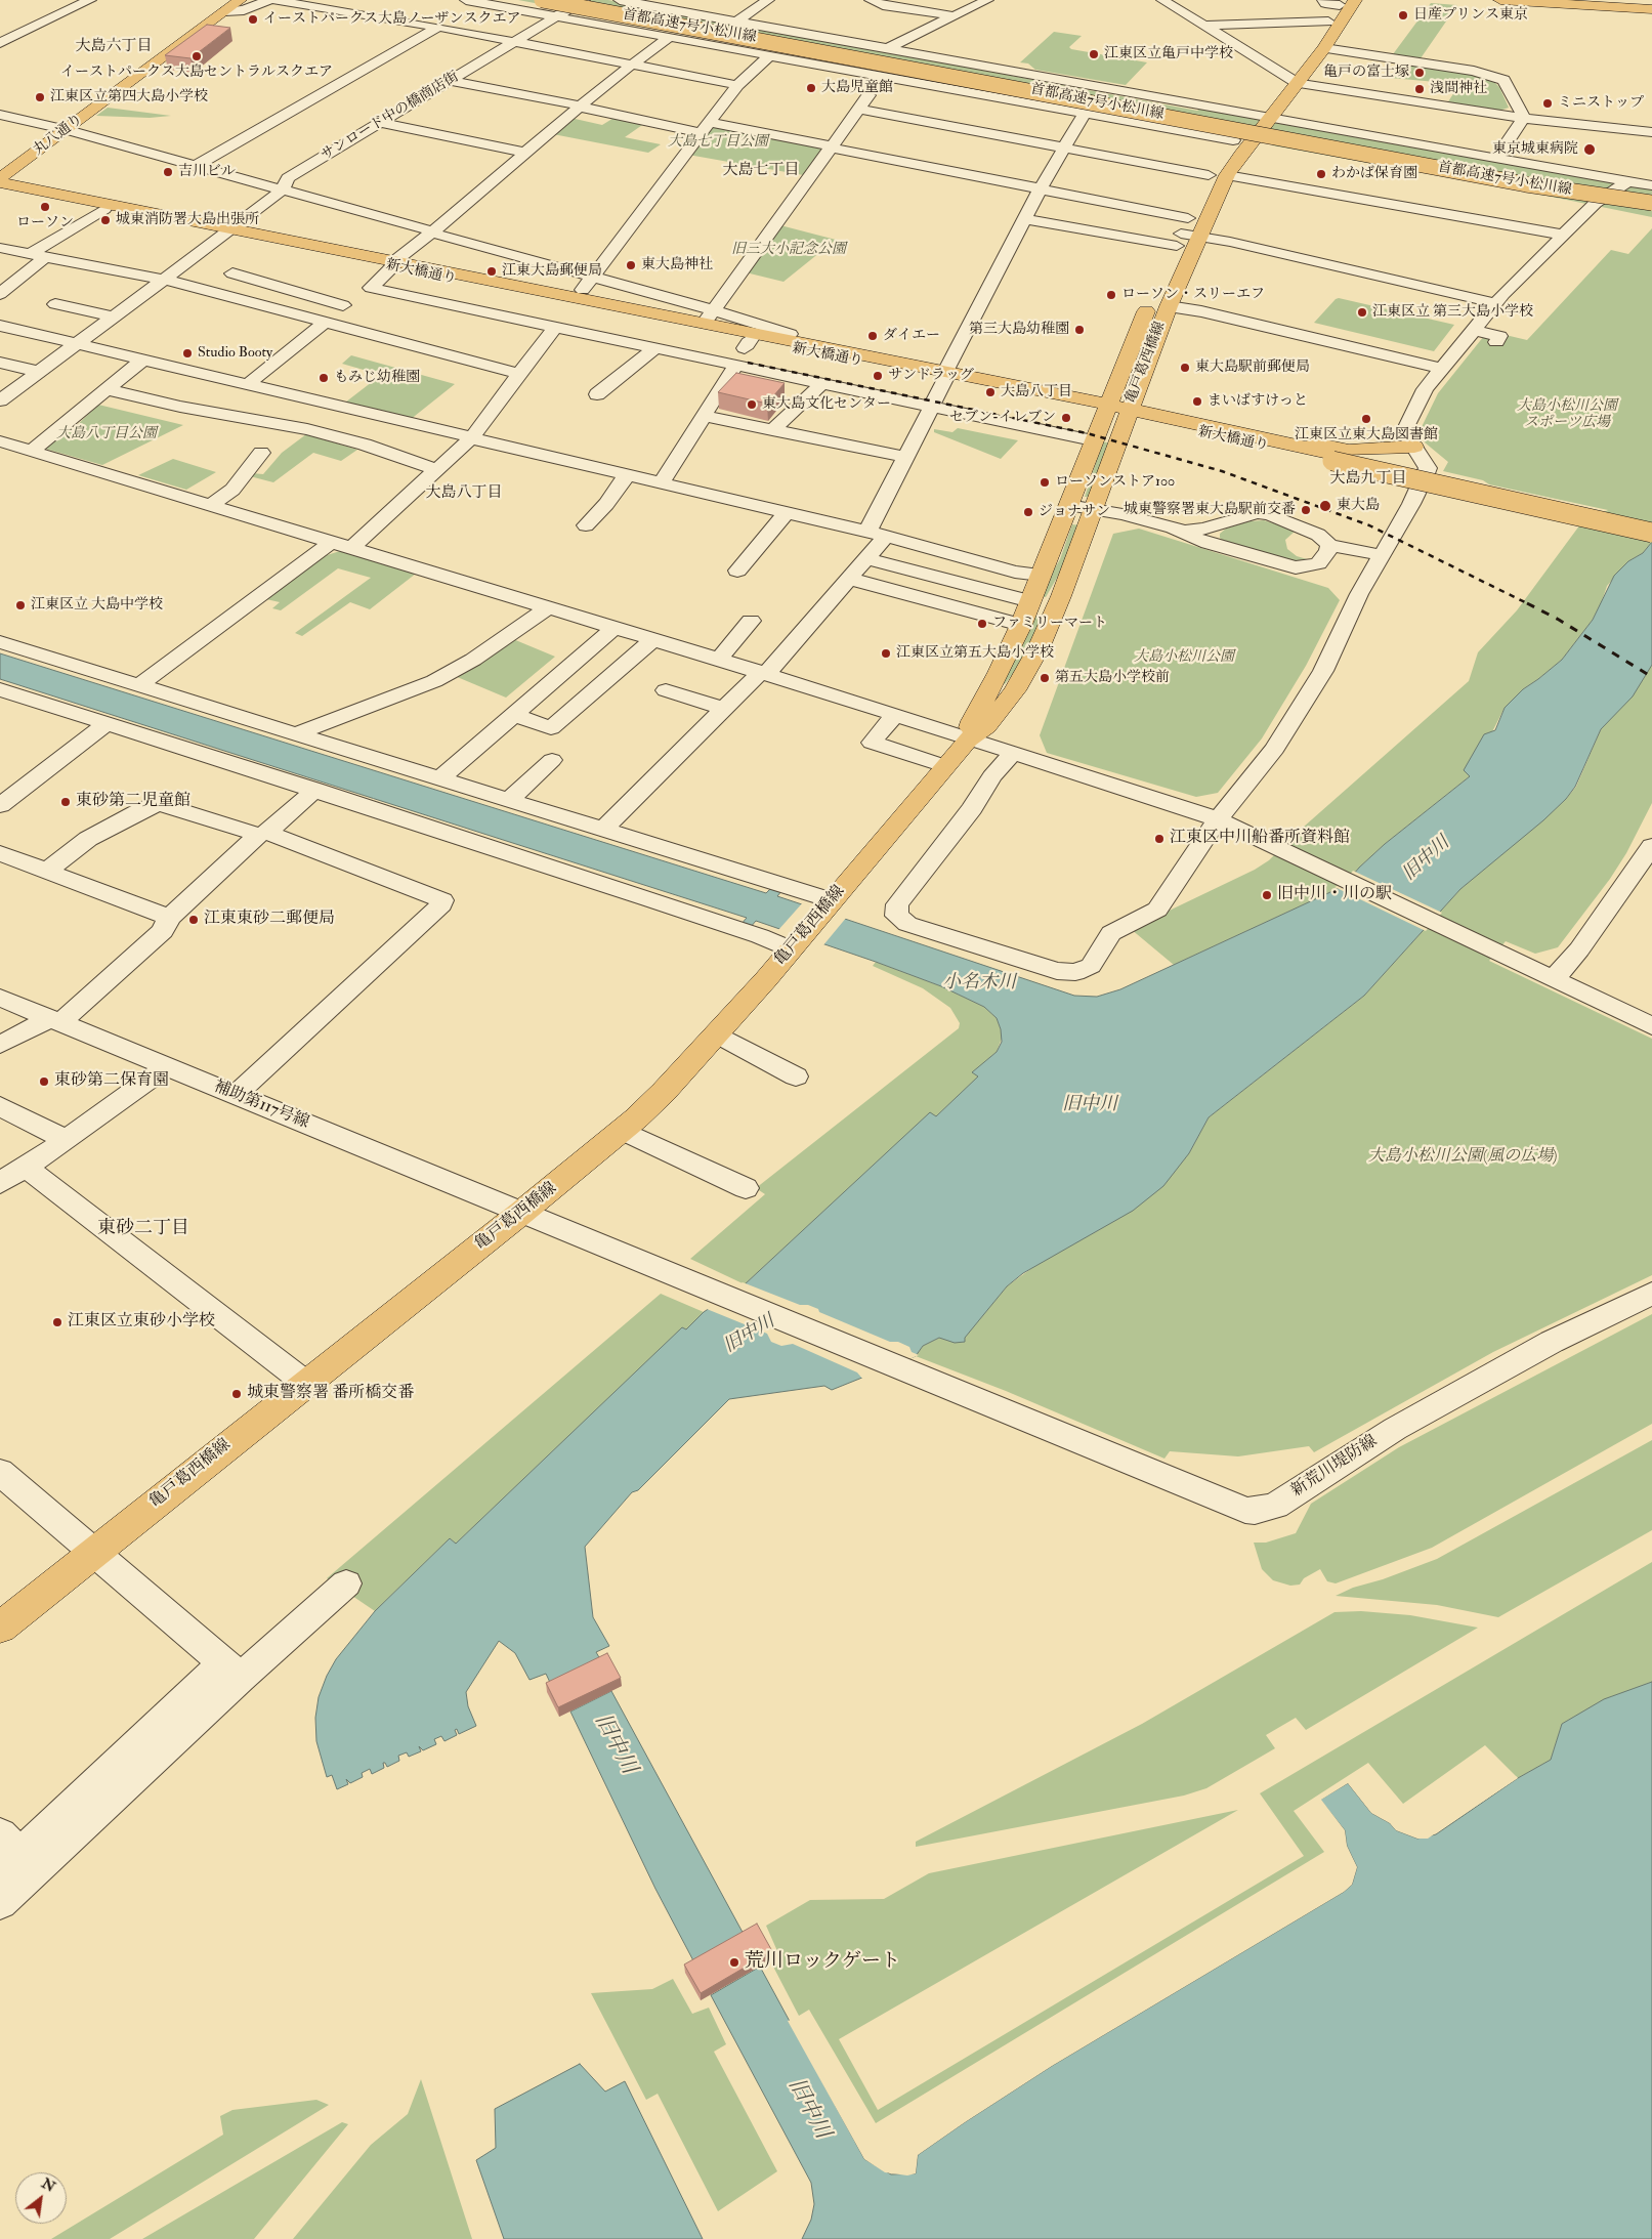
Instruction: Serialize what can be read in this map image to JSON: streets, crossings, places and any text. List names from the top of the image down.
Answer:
{
  "streets": {
    "main road": [
      "首都高速7号小松川線",
      "丸八通り",
      "新大橋通り",
      "亀戸葛西橋線"
    ],
    "street": ["サンロード中の橋商店街", "補助第117号線", "新荒川堤防線"]
  },
  "crossings": [
    ["サンロード中の橋商店街", "新大橋通り"],
    ["新大橋通り", "亀戸葛西橋線"],
    ["亀戸葛西橋線", "補助第117号線"],
    ["補助第117号線", "新荒川堤防線"]
  ],
  "districts": [
    "大島六丁目",
    "大島七丁目",
    "大島九丁目",
    "大島八丁目",
    "東砂二丁目"
  ],
  "water": ["旧中川", "小名木川"],
  "parks": [
    "大島七丁目公園",
    "旧三大小記念公園",
    "大島小松川公園 スポーツ広場",
    "大島八丁目公園",
    "大島小松川公園",
    "大島小松川公園(風の広場)"
  ],
  "places": [
    "日産プリンス東京",
    "イーストパークス大島ノーザンスクエア",
    "江東区立亀戸中学校",
    "イーストパークス大島セントラルスクエア",
    "亀戸の富士塚",
    "大島児童館",
    "浅間神社",
    "江東区立第四大島小学校",
    "ミニストップ",
    "東京城東病院",
    "吉川ビル",
    "わかば保育園",
    "ローソン",
    "城東消防署大島出張所",
    "東大島神社",
    "江東大島郵便局",
    "ローソン・スリーエフ",
    "江東区立 第三大島小学校",
    "第三大島幼稚園",
    "ダイエー",
    "Studio Booty",
    "東大島駅前郵便局",
    "サンドラッグ",
    "もみじ幼稚園",
    "大島八丁目",
    "まいばすけっと",
    "東大島文化センター",
    "セブン-イレブン",
    "江東区立東大島図書館",
    "ローソンストア100",
    "東大島",
    "城東警察署東大島駅前交番",
    "ジョナサン",
    "江東区立 大島中学校",
    "ファミリーマート",
    "江東区立第五大島小学校",
    "第五大島小学校前",
    "東砂第二児童館",
    "江東区中川船番所資料館",
    "旧中川・川の駅",
    "江東東砂二郵便局",
    "東砂第二保育園",
    "江東区立東砂小学校",
    "城東警察署 番所橋交番",
    "荒川ロックゲート"
  ],
  "north": "top right"
}
